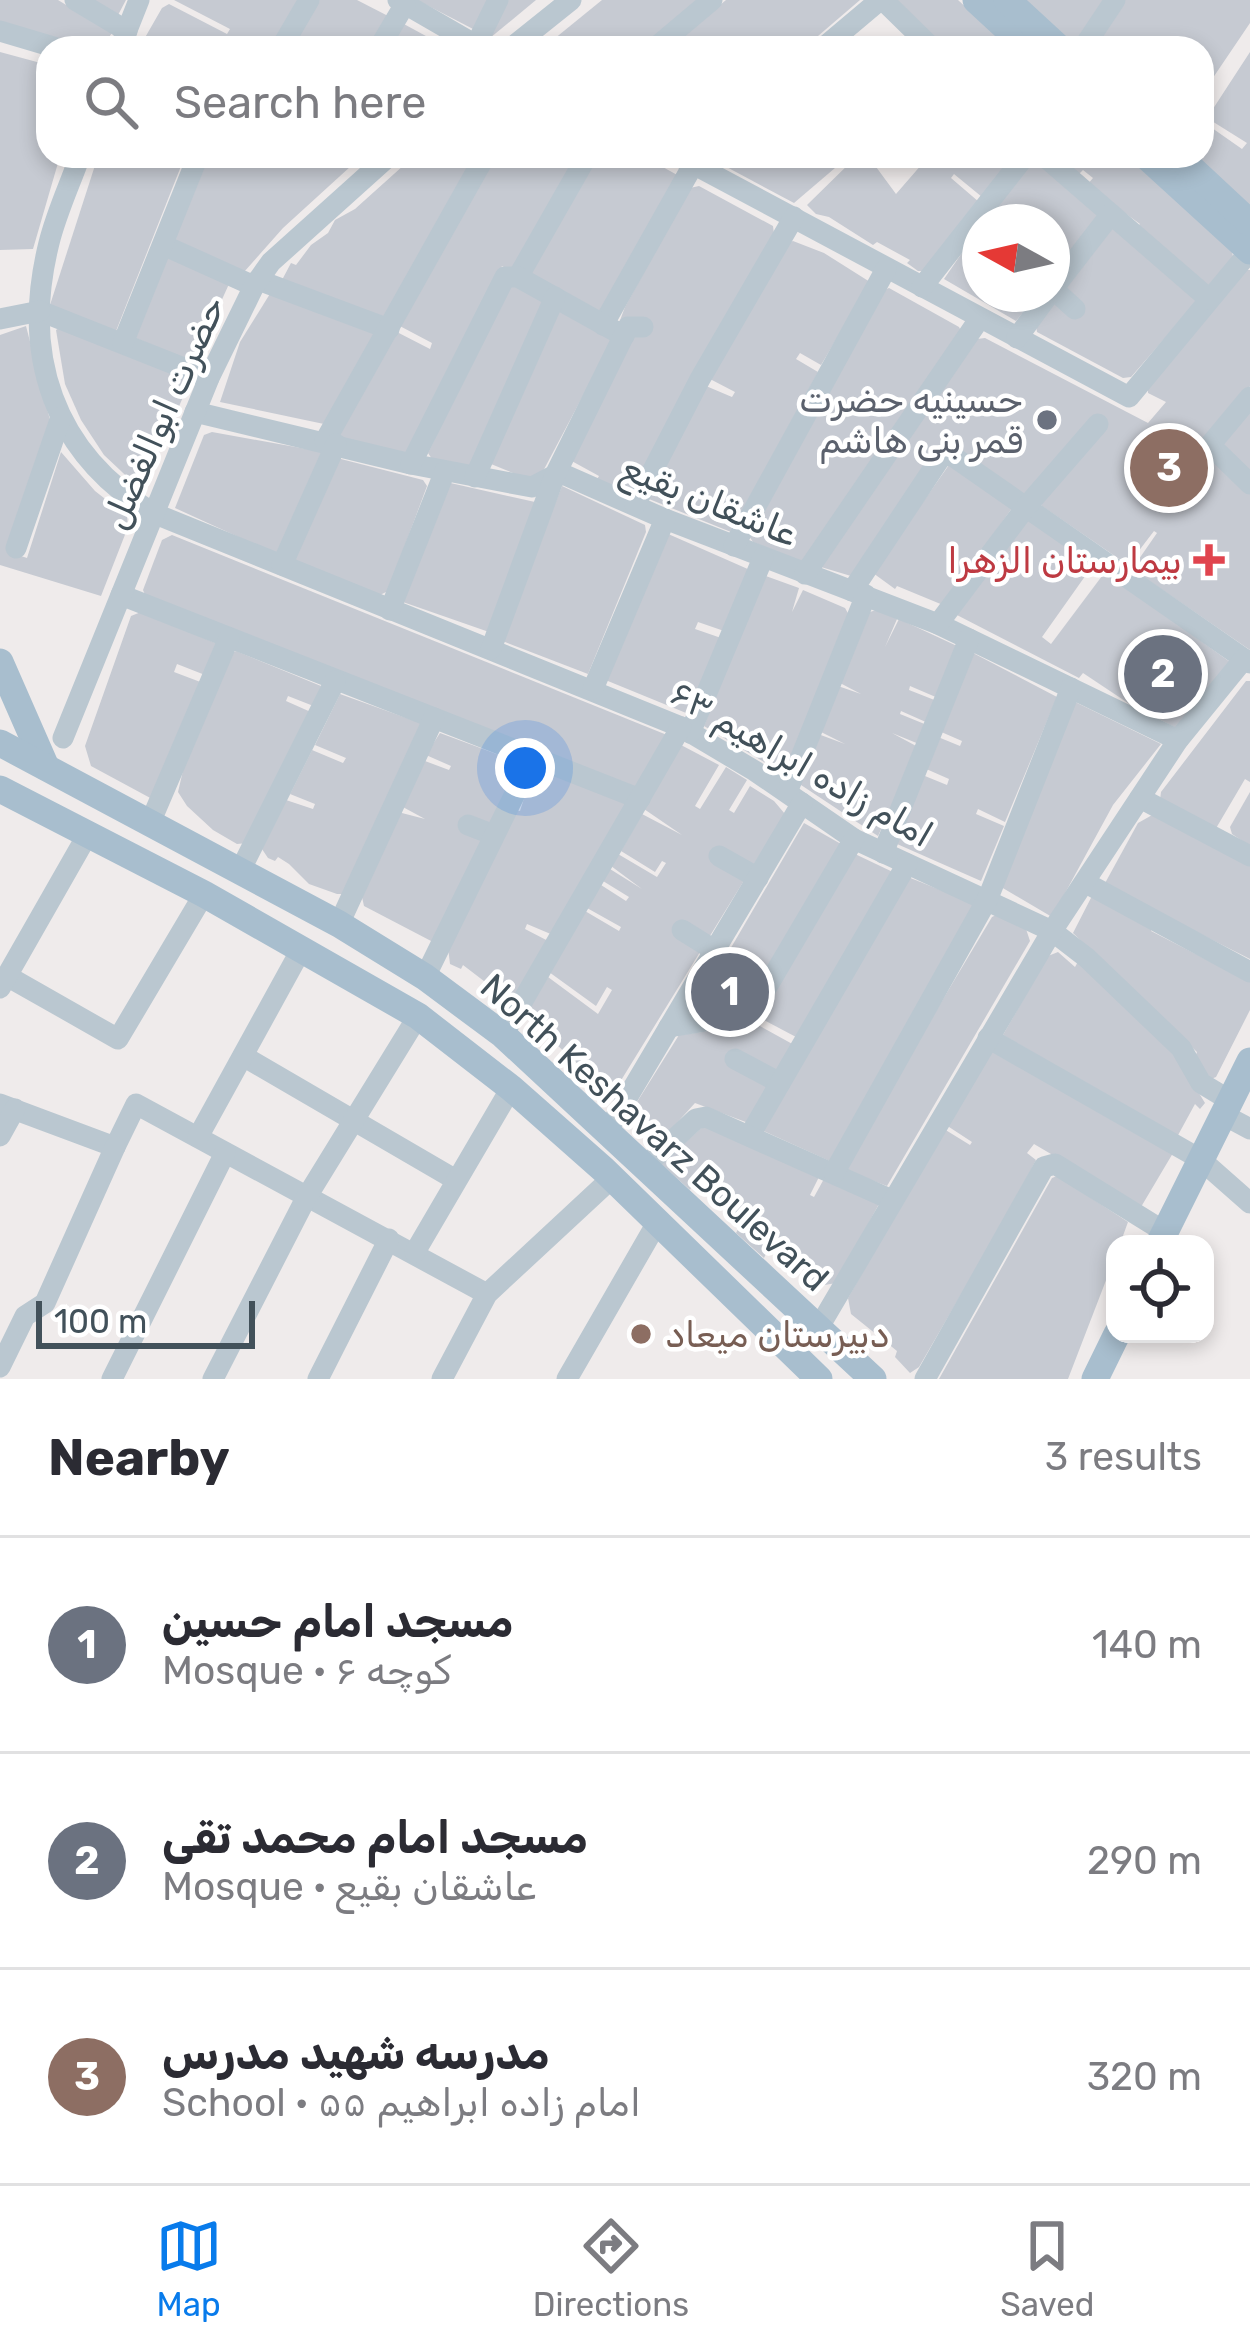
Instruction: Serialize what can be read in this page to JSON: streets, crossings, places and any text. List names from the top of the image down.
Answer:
{
  "streets": {
    "main road": ["North Keshavarz Boulevard"],
    "street": ["حضرت ابوالفضل", "عاشقان بقیع", "امام زاده ابراهیم ۶۳"]
  },
  "crossings": [
    ["حضرت ابوالفضل", "عاشقان بقیع"],
    ["حضرت ابوالفضل", "امام زاده ابراهیم ۶۳"]
  ],
  "places": {
    "other": ["حسینیه حضرت قمر بنی هاشم", "دبیرستان میعاد"],
    "health": ["بیمارستان الزهرا"]
  },
  "scale_bar": "100 m",
  "north": "left",
  "page": {
    "search": "Search here",
    "pins": ["3", "2", "1"],
    "scale": "100 m",
    "heading": ["Nearby", "3 results"],
    "list": [
      {
        "mark": "1",
        "name": "مسجد امام حسین",
        "note": "Mosque · کوچه ۶",
        "value": "140 m"
      },
      {
        "mark": "2",
        "name": "مسجد امام محمد تقی",
        "note": "Mosque · عاشقان بقیع",
        "value": "290 m"
      },
      {
        "mark": "3",
        "name": "مدرسه شهید مدرس",
        "note": "School · امام زاده ابراهیم ۵۵",
        "value": "320 m"
      }
    ],
    "nav": ["Map", "Directions", "Saved"]
  }
}
